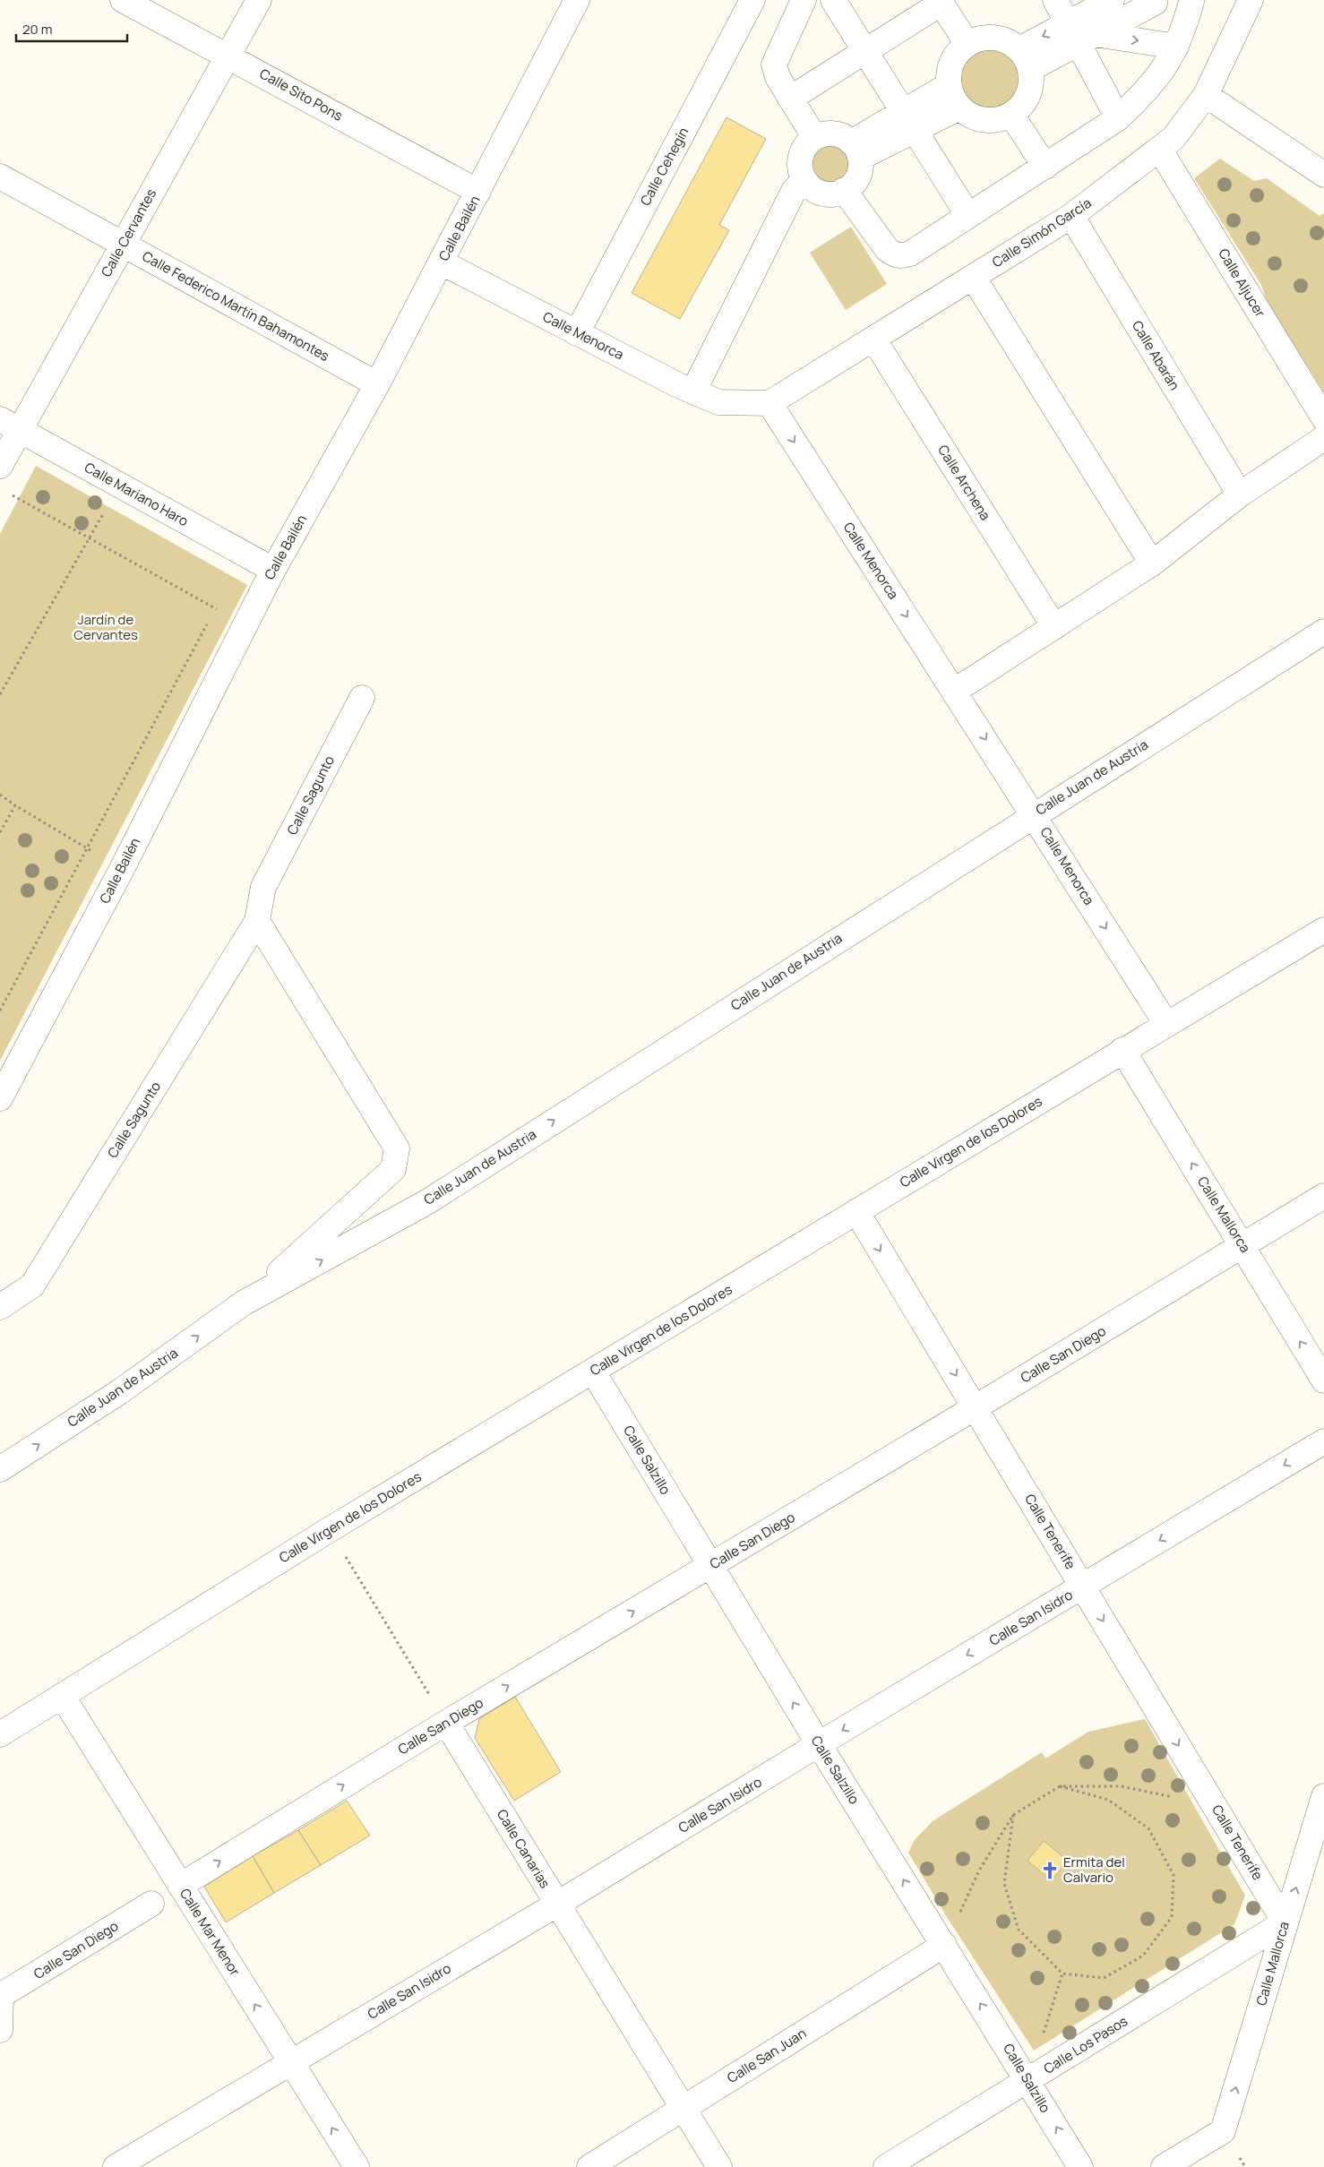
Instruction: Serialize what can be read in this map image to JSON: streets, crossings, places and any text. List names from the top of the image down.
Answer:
{
  "streets": {
    "street": [
      "Calle Sito Pons",
      "Calle Cehegín",
      "Calle Bailén",
      "Calle Cervantes",
      "Calle Simón García",
      "Calle Aljucer",
      "Calle Federico Martín Bahamontes",
      "Calle Menorca",
      "Calle Abarán",
      "Calle Archena",
      "Calle Mariano Haro",
      "Calle Juan de Austria",
      "Calle Sagunto",
      "Calle Virgen de los Dolores",
      "Calle Mallorca",
      "Calle San Diego",
      "Calle Salzillo",
      "Calle Tenerife",
      "Calle San Isidro",
      "Calle Canarias",
      "Calle Mar Menor",
      "Calle Los Pasos",
      "Calle San Juan"
    ]
  },
  "crossings": [
    ["Calle Sito Pons", "Calle Bailén"],
    ["Calle Sito Pons", "Calle Cervantes"],
    ["Calle Cehegín", "Calle Menorca"],
    ["Calle Bailén", "Calle Federico Martín Bahamontes"],
    ["Calle Bailén", "Calle Menorca"],
    ["Calle Bailén", "Calle Mariano Haro"],
    ["Calle Cervantes", "Calle Federico Martín Bahamontes"],
    ["Calle Cervantes", "Calle Mariano Haro"],
    ["Calle Simón García", "Calle Aljucer"],
    ["Calle Simón García", "Calle Menorca"],
    ["Calle Simón García", "Calle Abarán"],
    ["Calle Simón García", "Calle Archena"],
    ["Calle Menorca", "Calle Juan de Austria"],
    ["Calle Menorca", "Calle Virgen de los Dolores"],
    ["Calle Juan de Austria", "Calle Sagunto"],
    ["Calle Virgen de los Dolores", "Calle Mallorca"],
    ["Calle Virgen de los Dolores", "Calle Salzillo"],
    ["Calle Virgen de los Dolores", "Calle Tenerife"],
    ["Calle Virgen de los Dolores", "Calle Mar Menor"],
    ["Calle Mallorca", "Calle San Diego"],
    ["Calle Mallorca", "Calle Tenerife"],
    ["Calle Mallorca", "Calle Los Pasos"],
    ["Calle San Diego", "Calle Salzillo"],
    ["Calle San Diego", "Calle Tenerife"],
    ["Calle San Diego", "Calle Canarias"],
    ["Calle San Diego", "Calle Mar Menor"],
    ["Calle Salzillo", "Calle San Isidro"],
    ["Calle Salzillo", "Calle Los Pasos"],
    ["Calle Salzillo", "Calle San Juan"],
    ["Calle Tenerife", "Calle San Isidro"],
    ["Calle Tenerife", "Calle Los Pasos"],
    ["Calle San Isidro", "Calle Canarias"],
    ["Calle San Isidro", "Calle Mar Menor"],
    ["Calle Canarias", "Calle San Juan"]
  ],
  "one_way": [
    "Calle Menorca",
    "Calle Juan de Austria",
    "Calle Mallorca",
    "Calle San Diego",
    "Calle Salzillo",
    "Calle Tenerife",
    "Calle San Isidro",
    "Calle Mar Menor"
  ],
  "parks": ["Jardín de Cervantes"],
  "places": {
    "church": ["Ermita del Calvario"]
  },
  "scale_bar": "20 m"
}
